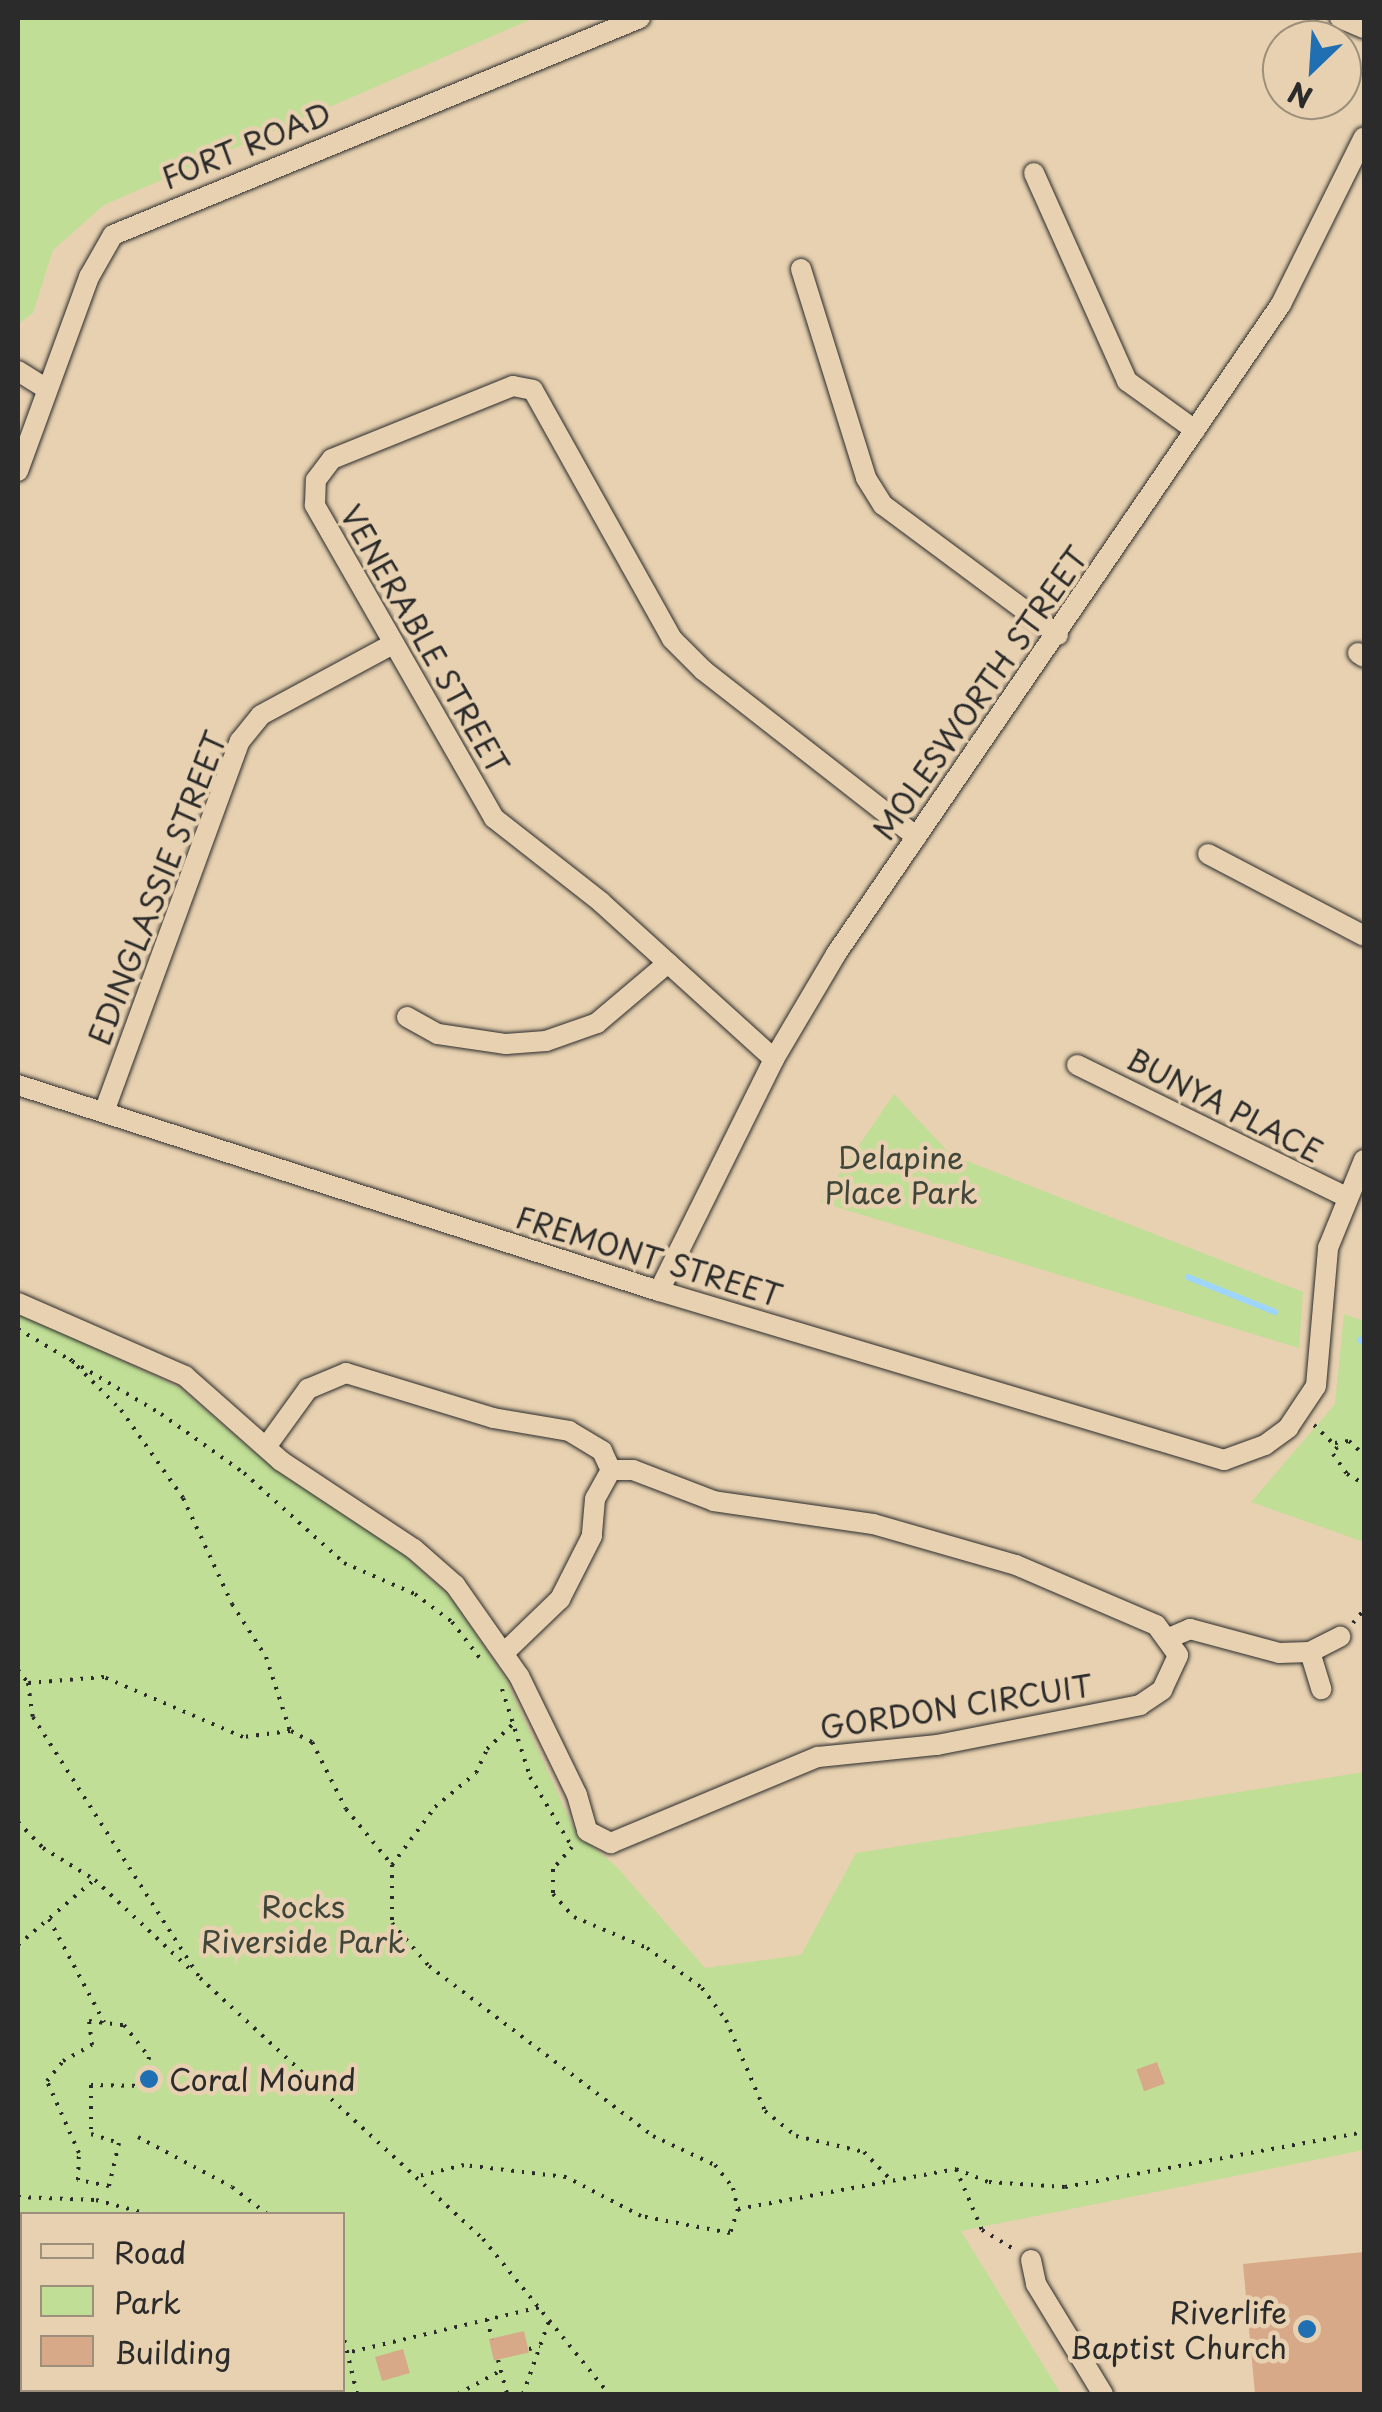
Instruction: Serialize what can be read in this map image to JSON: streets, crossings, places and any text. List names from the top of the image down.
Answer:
{
  "streets": {
    "street": [
      "FORT ROAD",
      "VENERABLE STREET",
      "MOLESWORTH STREET",
      "EDINGLASSIE STREET",
      "BUNYA PLACE",
      "FREMONT STREET",
      "GORDON CIRCUIT"
    ]
  },
  "crossings": [
    ["VENERABLE STREET", "MOLESWORTH STREET"],
    ["VENERABLE STREET", "EDINGLASSIE STREET"],
    ["MOLESWORTH STREET", "FREMONT STREET"],
    ["EDINGLASSIE STREET", "FREMONT STREET"]
  ],
  "parks": ["Delapine Place Park", "Rocks Riverside Park"],
  "places": ["Coral Mound", "Riverlife Baptist Church"],
  "legend": ["Road", "Park", "Building"],
  "north": "bottom left"
}
